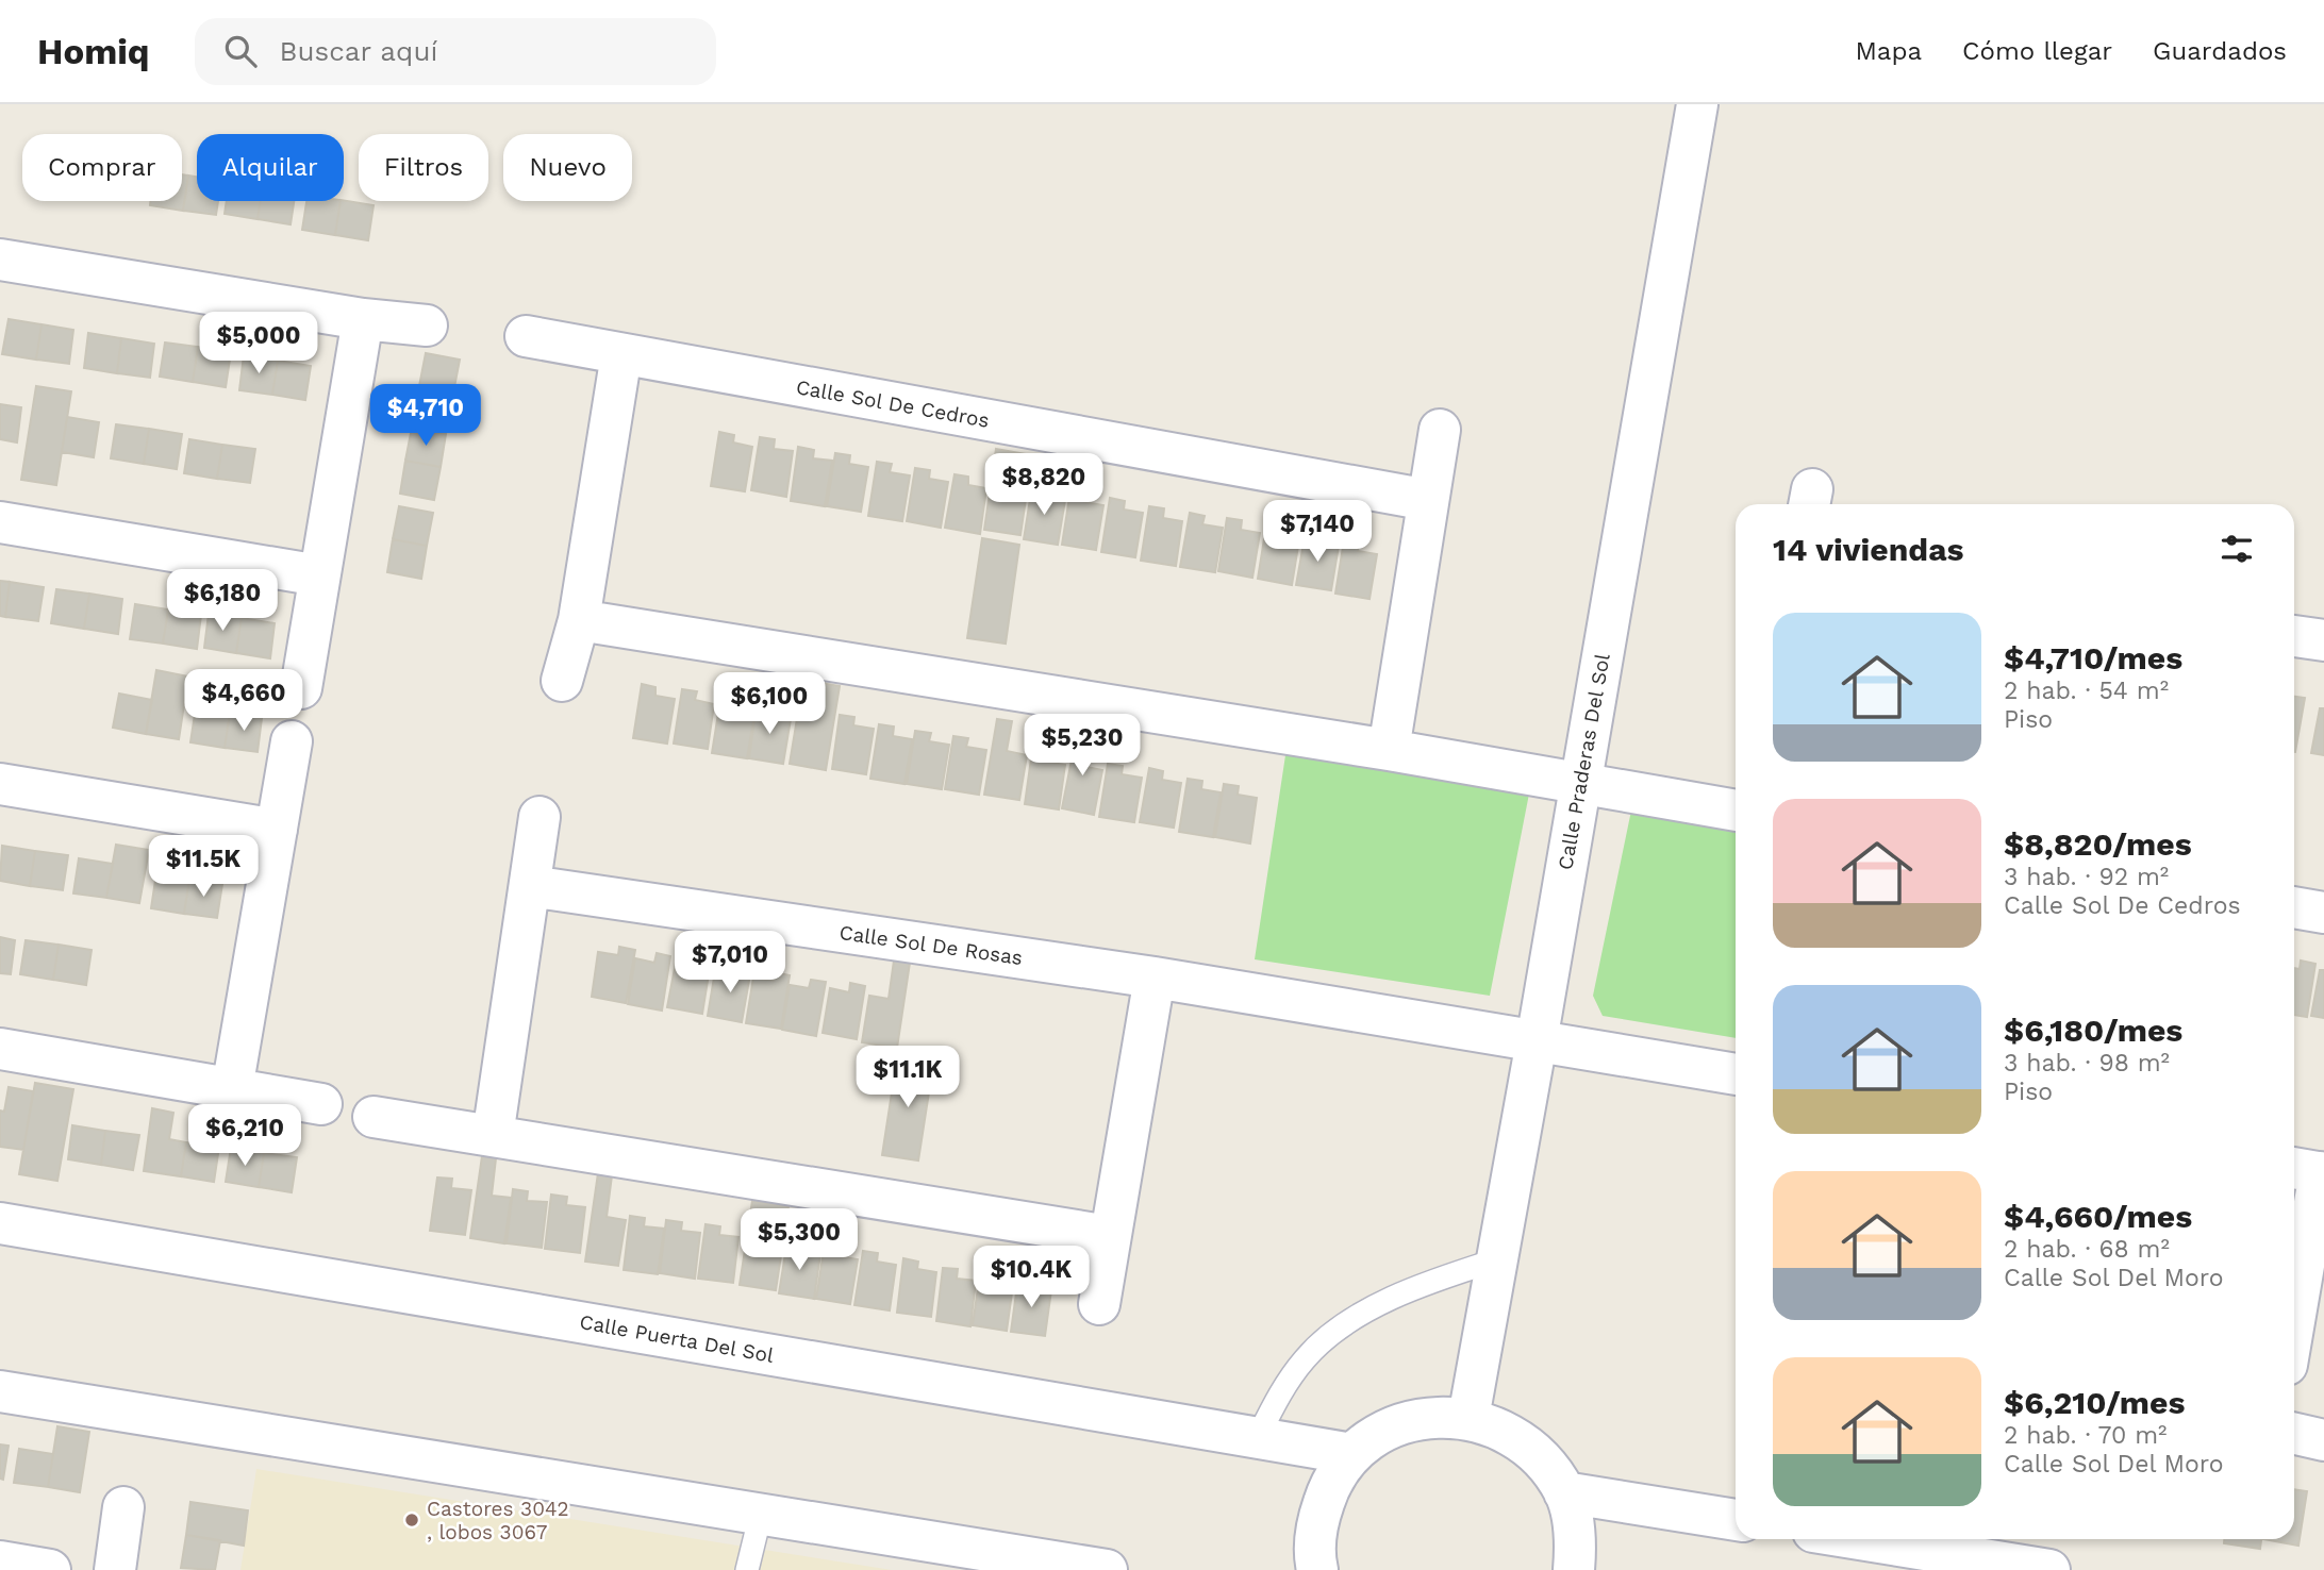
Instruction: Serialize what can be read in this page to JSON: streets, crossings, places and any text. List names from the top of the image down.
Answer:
{
  "streets": {
    "street": [
      "Calle Sol De Cedros",
      "Calle Praderas Del Sol",
      "Calle Sol De Rosas",
      "Calle Puerta Del Sol"
    ]
  },
  "crossings": [
    ["Calle Praderas Del Sol", "Calle Sol De Rosas"]
  ],
  "places": ["Castores 3042 , lobos 3067"],
  "page": {
    "header": "Homiq",
    "search": "Buscar aquí",
    "nav": ["Mapa", "Cómo llegar", "Guardados"],
    "chip": [
      "Comprar",
      "Alquilar",
      "Filtros",
      "Nuevo"
    ],
    "price": [
      "$5,000",
      "$4,710",
      "$8,820",
      "$7,140",
      "$6,180",
      "$4,660",
      "$6,100",
      "$5,230",
      "$11.5K",
      "$7,010",
      "$11.1K",
      "$6,210",
      "$5,300",
      "$10.4K"
    ],
    "heading": "14 viviendas",
    "list": [
      {
        "name": "$4,710/mes",
        "note": "2 hab. · 54 m² · Piso"
      },
      {
        "name": "$8,820/mes",
        "note": "3 hab. · 92 m² · Calle Sol De Cedros"
      },
      {
        "name": "$6,180/mes",
        "note": "3 hab. · 98 m² · Piso"
      },
      {
        "name": "$4,660/mes",
        "note": "2 hab. · 68 m² · Calle Sol Del Moro"
      },
      {
        "name": "$6,210/mes",
        "note": "2 hab. · 70 m² · Calle Sol Del Moro"
      }
    ]
  }
}
